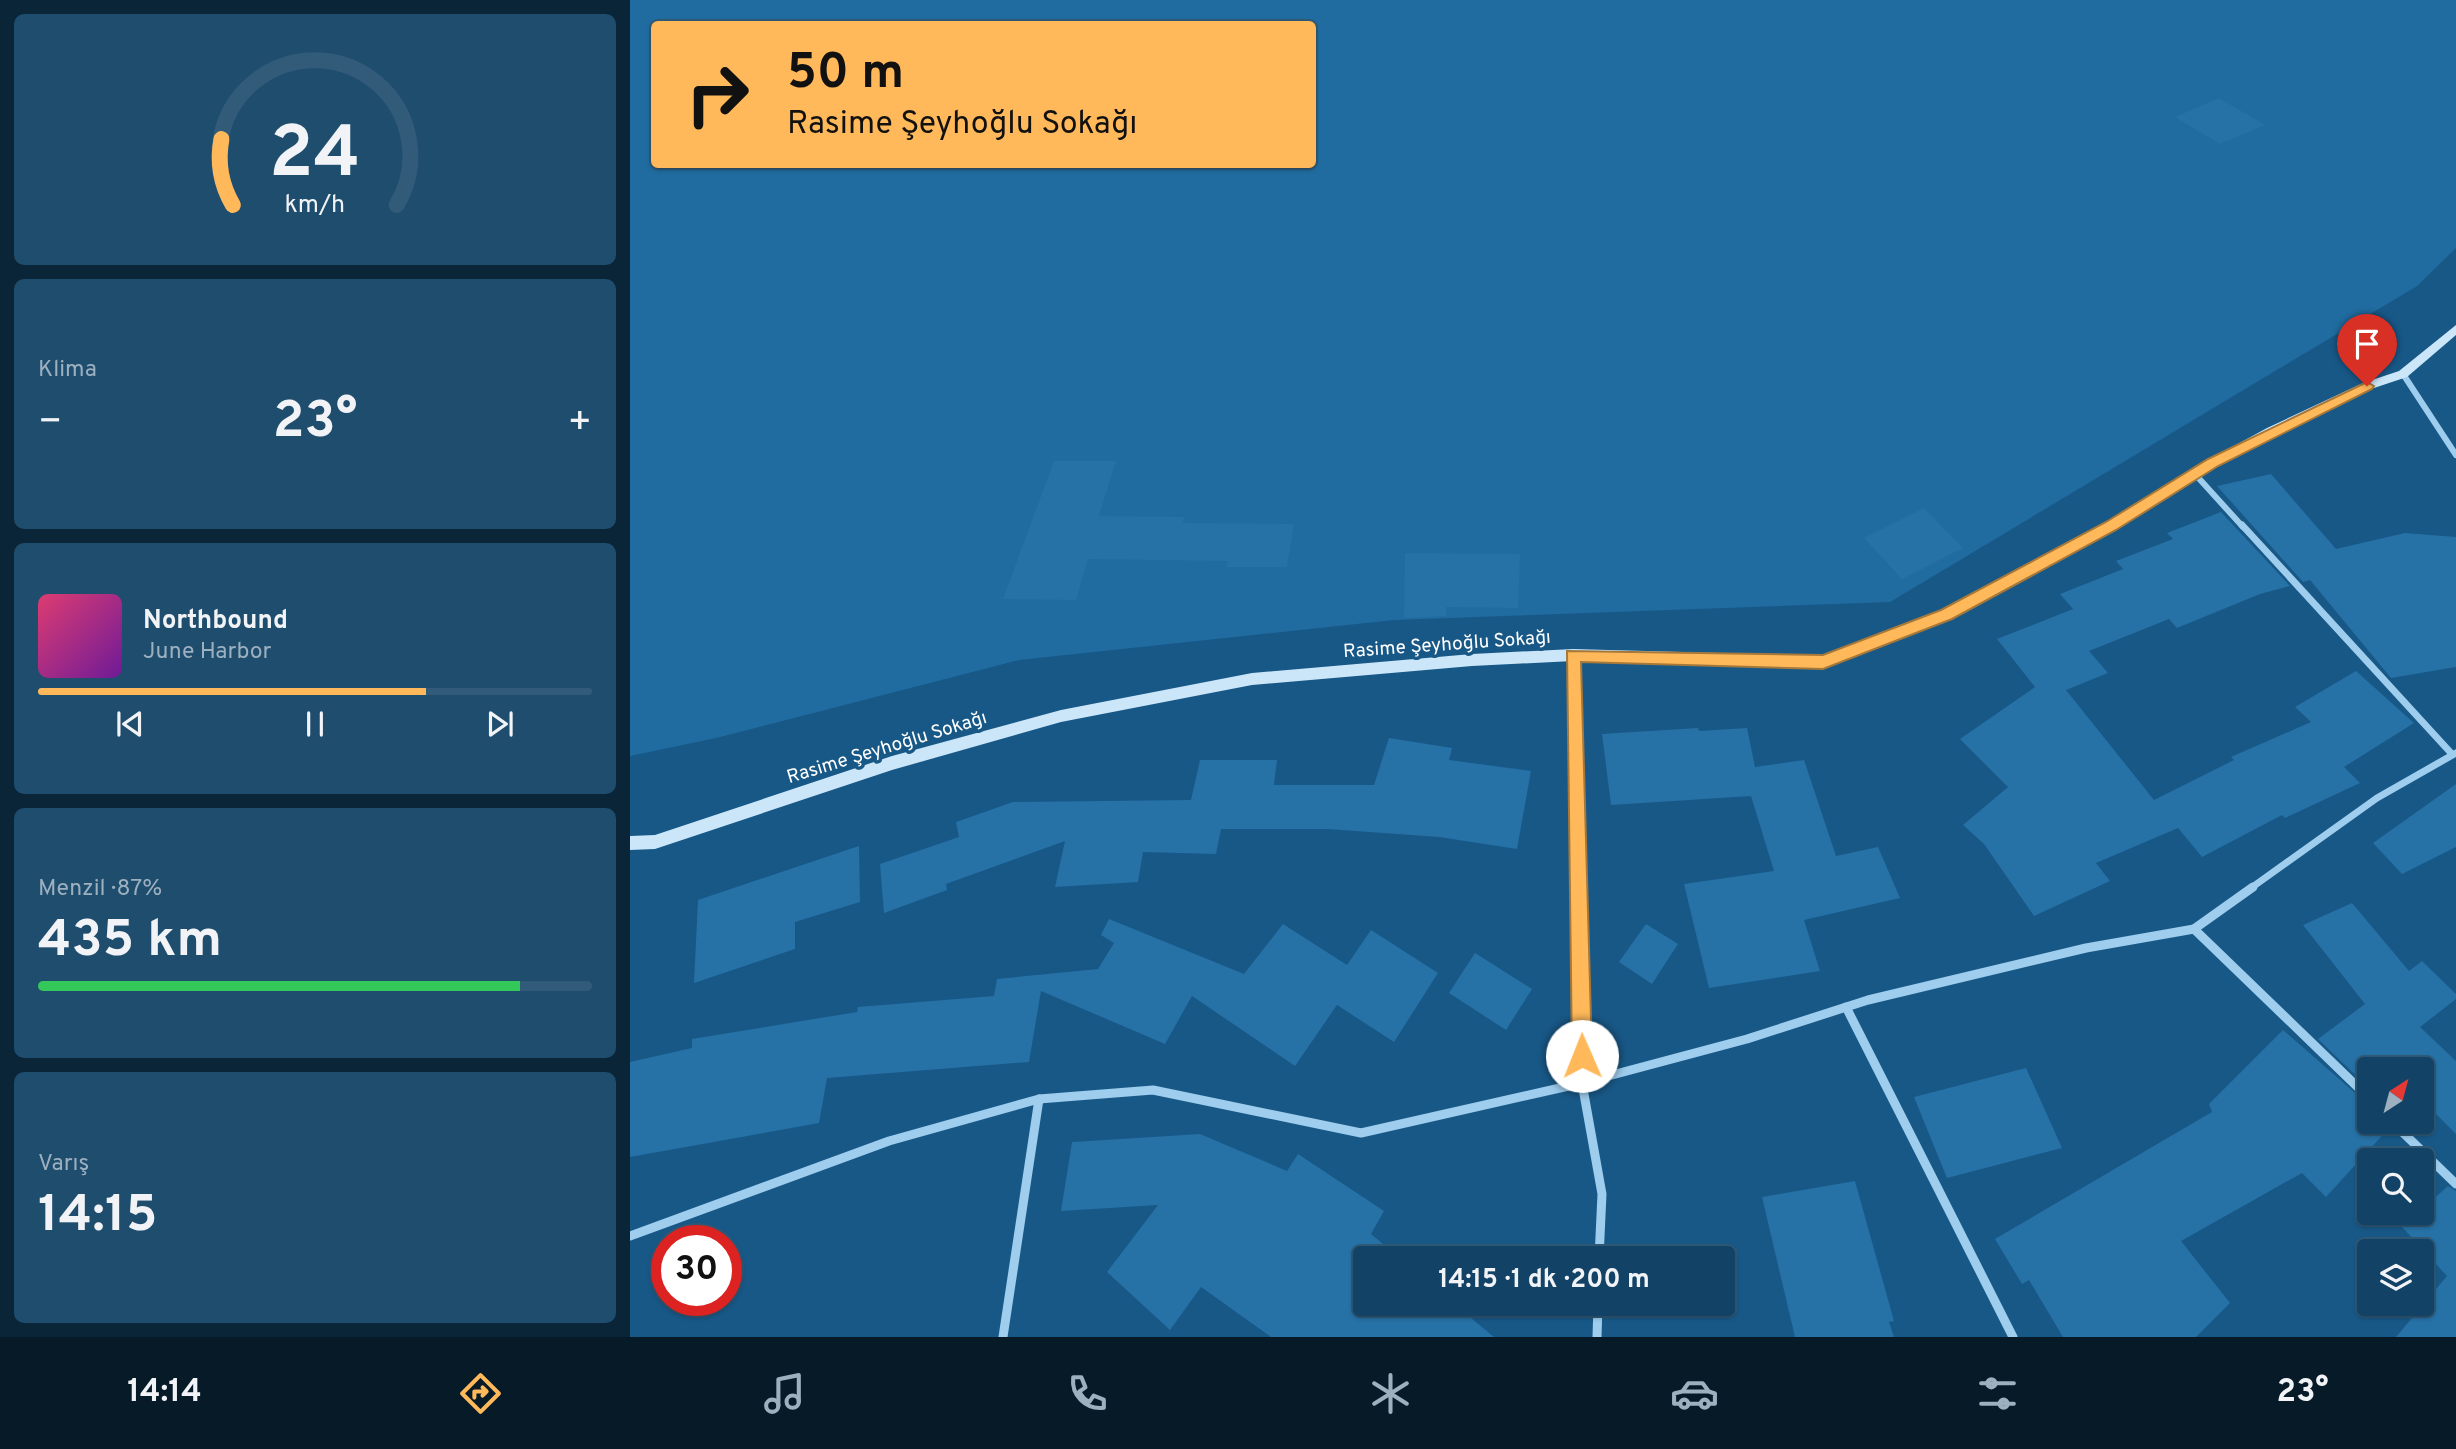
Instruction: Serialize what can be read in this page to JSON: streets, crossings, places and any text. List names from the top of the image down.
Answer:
{
  "streets": {
    "main road": ["Rasime Şeyhoğlu Sokağı"]
  },
  "north": "top right",
  "page": {
    "turn": ["50 m", "Rasime Şeyhoğlu Sokağı"],
    "tile": [
      "Klima",
      ["Menzil · 87%", "435 km"],
      ["Varış", "14:15"]
    ],
    "heat": ["−", "23°", "+"],
    "song": ["Northbound", "June Harbor"],
    "limit": "30",
    "trip": "14:15 · 1 dk · 200 m",
    "tabs": ["14:14", "23°"],
    "gauge": ["24", "km/h"]
  }
}
